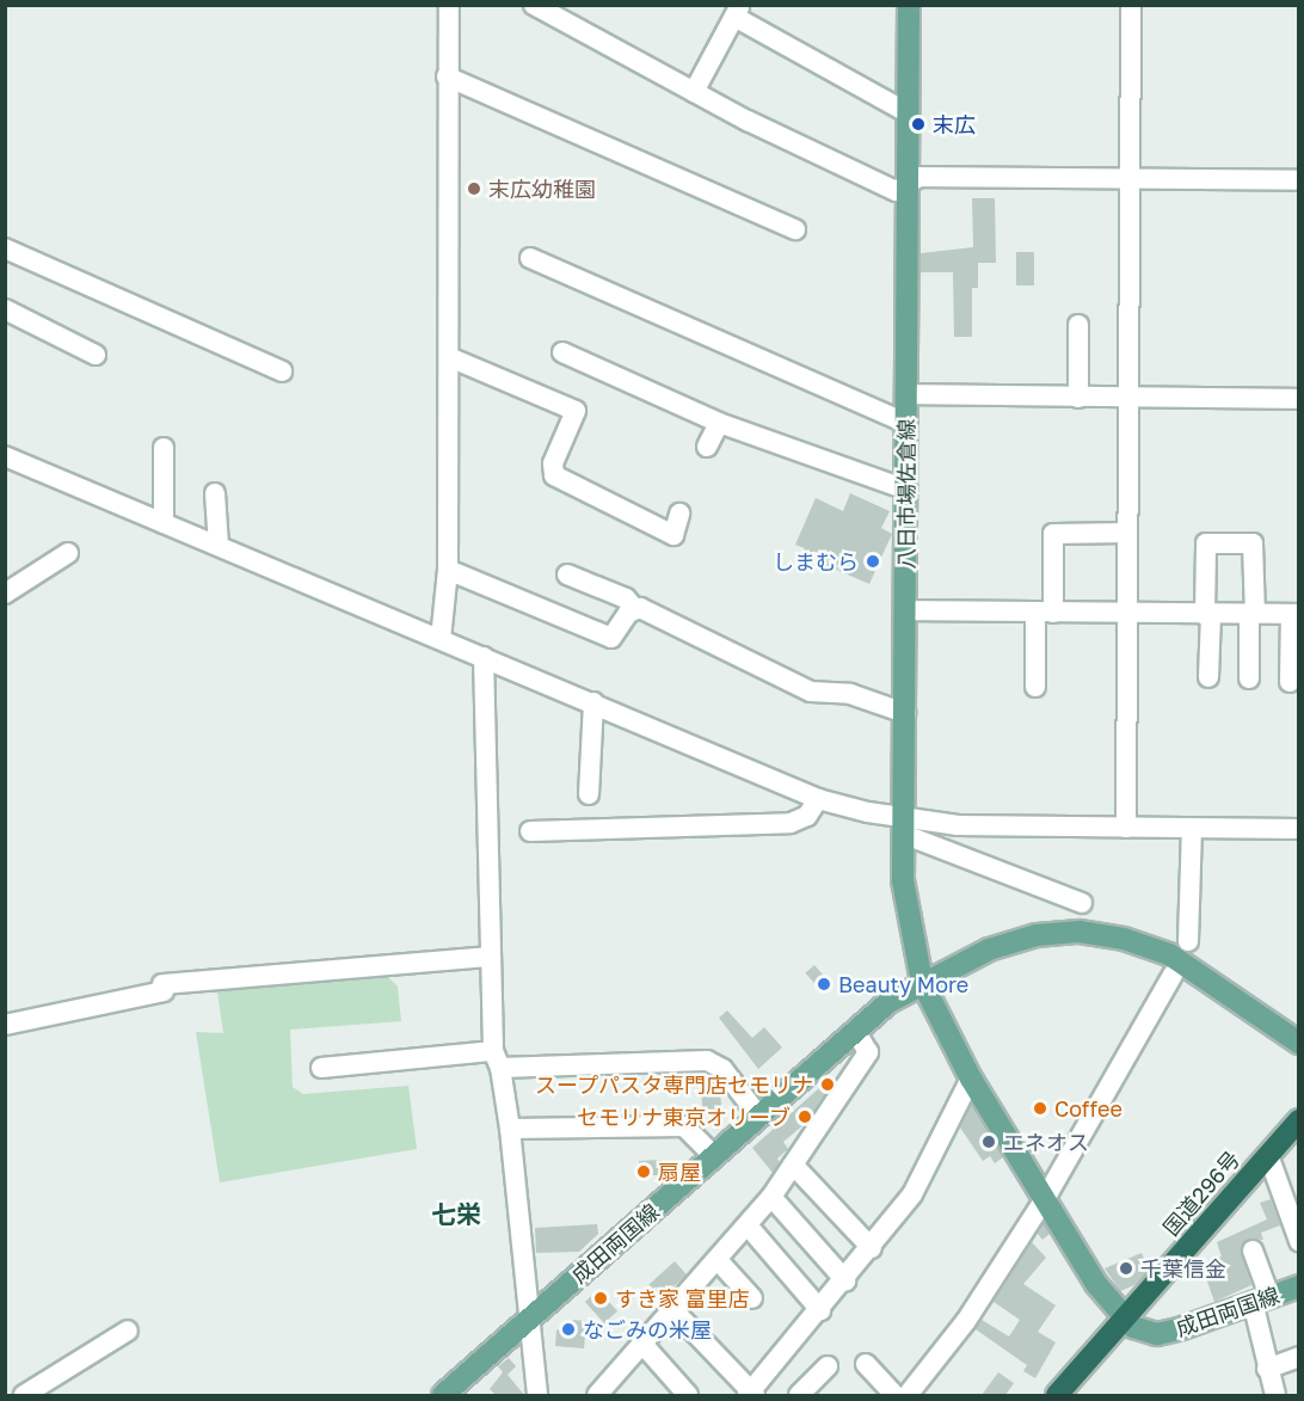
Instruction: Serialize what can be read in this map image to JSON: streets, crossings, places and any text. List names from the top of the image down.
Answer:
{
  "streets": {
    "highway": ["国道296号"],
    "main road": ["八日市場佐倉線", "成田両国線"]
  },
  "crossings": [
    ["八日市場佐倉線", "成田両国線"],
    ["国道296号", "成田両国線"]
  ],
  "districts": ["七栄"],
  "places": [
    "末広",
    "末広幼稚園",
    "しまむら",
    "Beauty More",
    "スープパスタ専門店セモリナ",
    "Coffee",
    "セモリナ東京オリーブ",
    "エネオス",
    "扇屋",
    "千葉信金",
    "すき家 富里店",
    "なごみの米屋"
  ]
}
